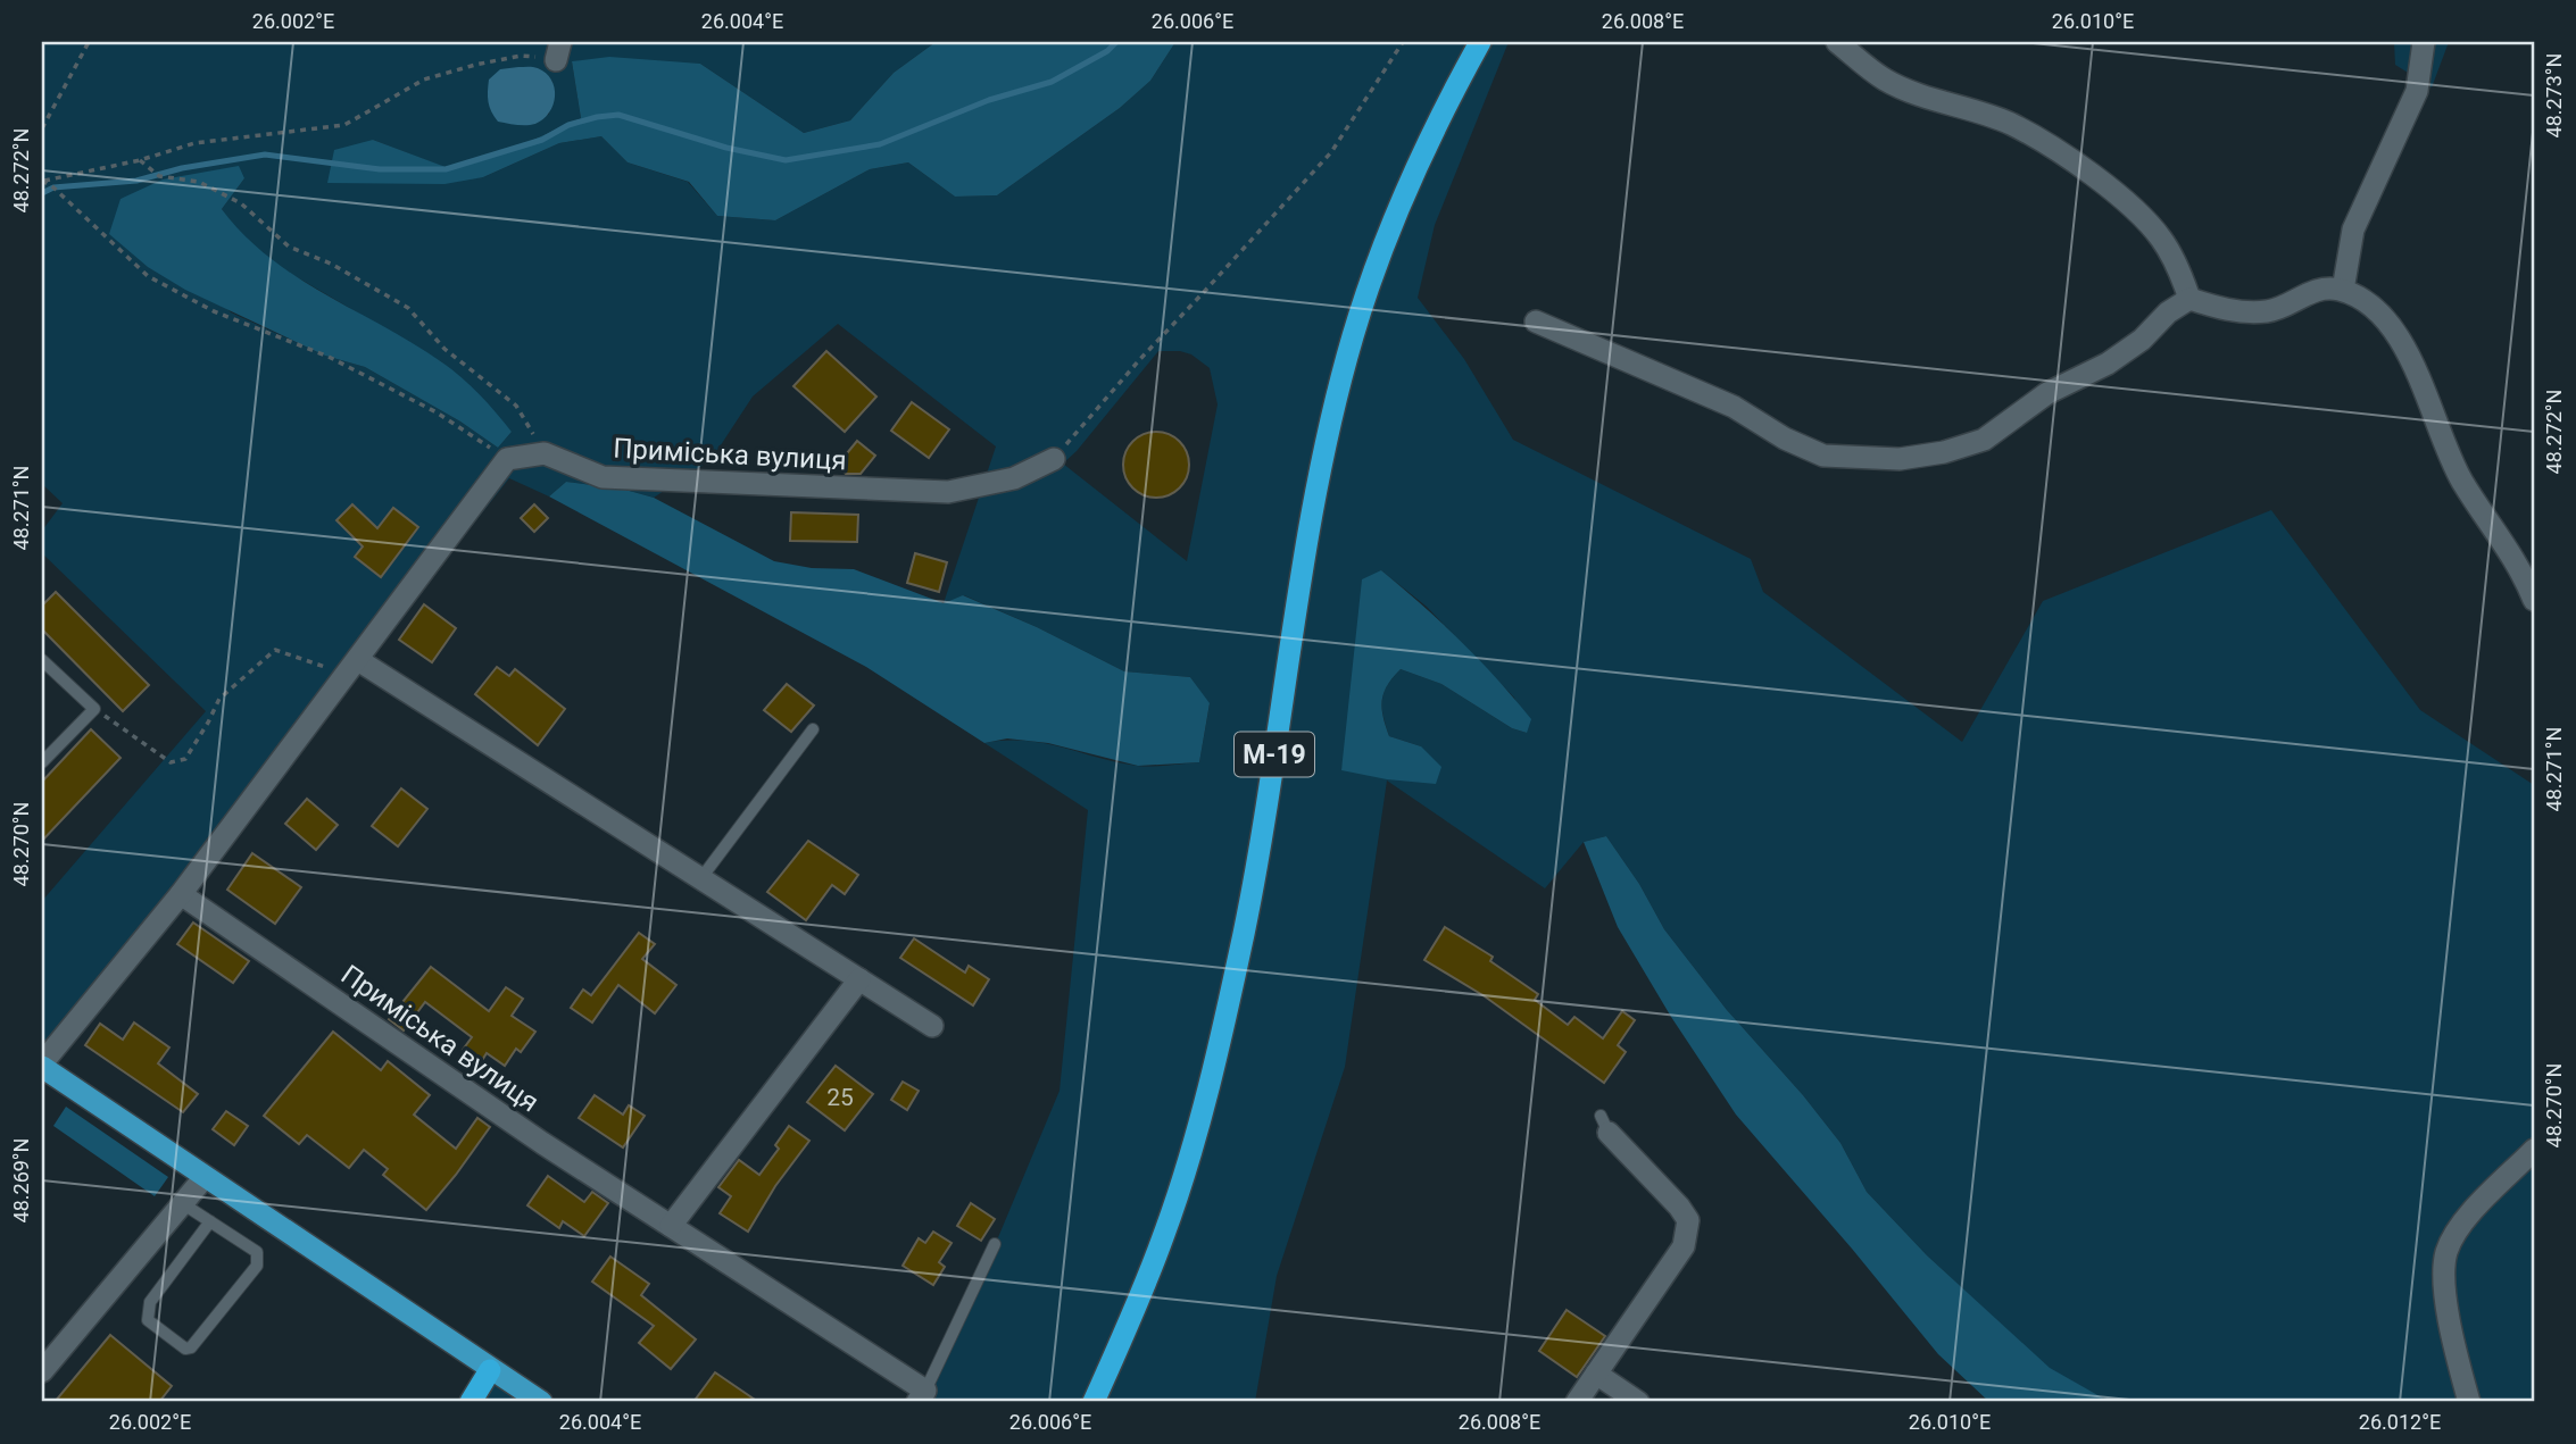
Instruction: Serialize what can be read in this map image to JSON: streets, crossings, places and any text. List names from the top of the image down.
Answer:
{
  "streets": {
    "highway": ["М-19"],
    "street": ["Приміська вулиця"]
  },
  "house_numbers": ["25"],
  "coordinates": [
    "26.002°E",
    "26.004°E",
    "26.006°E",
    "26.008°E",
    "26.010°E",
    "48.273°N",
    "48.272°N",
    "48.271°N",
    "48.270°N",
    "48.269°N",
    "26.012°E"
  ]
}
